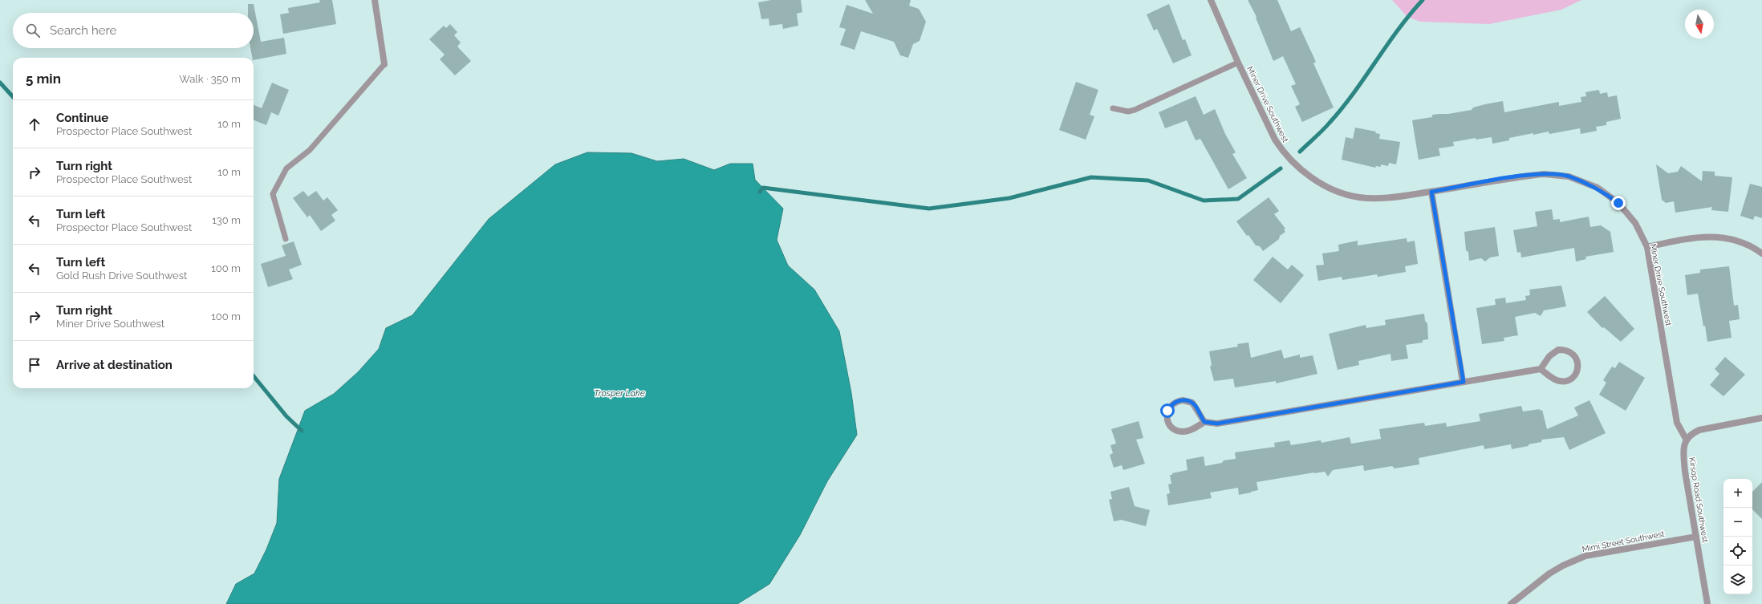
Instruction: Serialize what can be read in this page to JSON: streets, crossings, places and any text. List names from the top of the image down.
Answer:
{
  "streets": {
    "street": ["Miner Drive Southwest", "Kirsop Road Southwest", "Mimi Street Southwest"]
  },
  "crossings": [
    ["Miner Drive Southwest", "Kirsop Road Southwest"],
    ["Kirsop Road Southwest", "Mimi Street Southwest"]
  ],
  "water": ["Trosper Lake"],
  "north": "bottom",
  "page": {
    "search": "Search here",
    "heading": ["5 min", "Walk · 350 m"],
    "list": [
      ["Continue", "Prospector Place Southwest", "10 m"],
      ["Turn right", "Prospector Place Southwest", "10 m"],
      ["Turn left", "Prospector Place Southwest", "130 m"],
      ["Turn left", "Gold Rush Drive Southwest", "100 m"],
      ["Turn right", "Miner Drive Southwest", "100 m"],
      "Arrive at destination"
    ],
    "map_buttons": ["+", "−"]
  }
}
